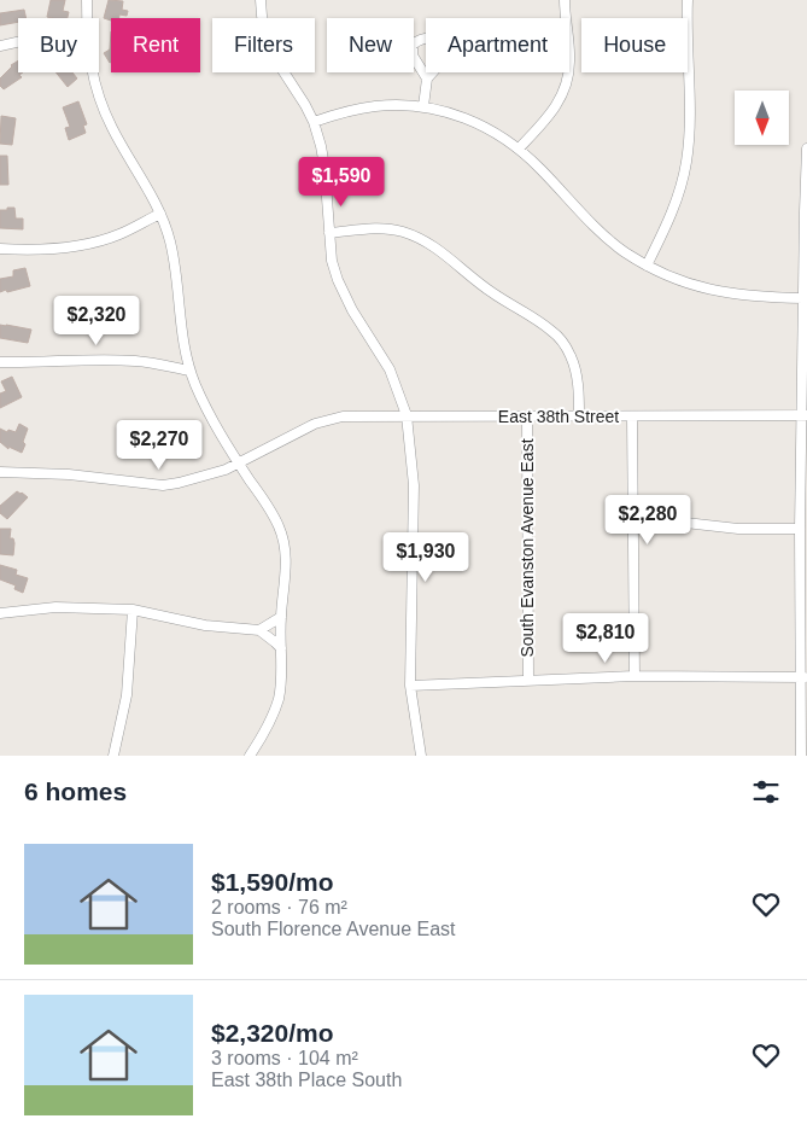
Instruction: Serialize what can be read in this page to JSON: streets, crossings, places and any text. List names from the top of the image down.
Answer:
{
  "streets": {
    "street": ["East 38th Street", "South Evanston Avenue East"]
  },
  "crossings": [
    ["East 38th Street", "South Evanston Avenue East"]
  ],
  "north": "bottom",
  "page": {
    "chip": [
      "Buy",
      "Rent",
      "Filters",
      "New",
      "Apartment",
      "House"
    ],
    "price": [
      "$1,590",
      "$2,320",
      "$2,270",
      "$2,280",
      "$1,930",
      "$2,810"
    ],
    "heading": "6 homes",
    "list": [
      {
        "name": "$1,590/mo",
        "note": "2 rooms · 76 m² · South Florence Avenue East"
      },
      {
        "name": "$2,320/mo",
        "note": "3 rooms · 104 m² · East 38th Place South"
      }
    ]
  }
}
